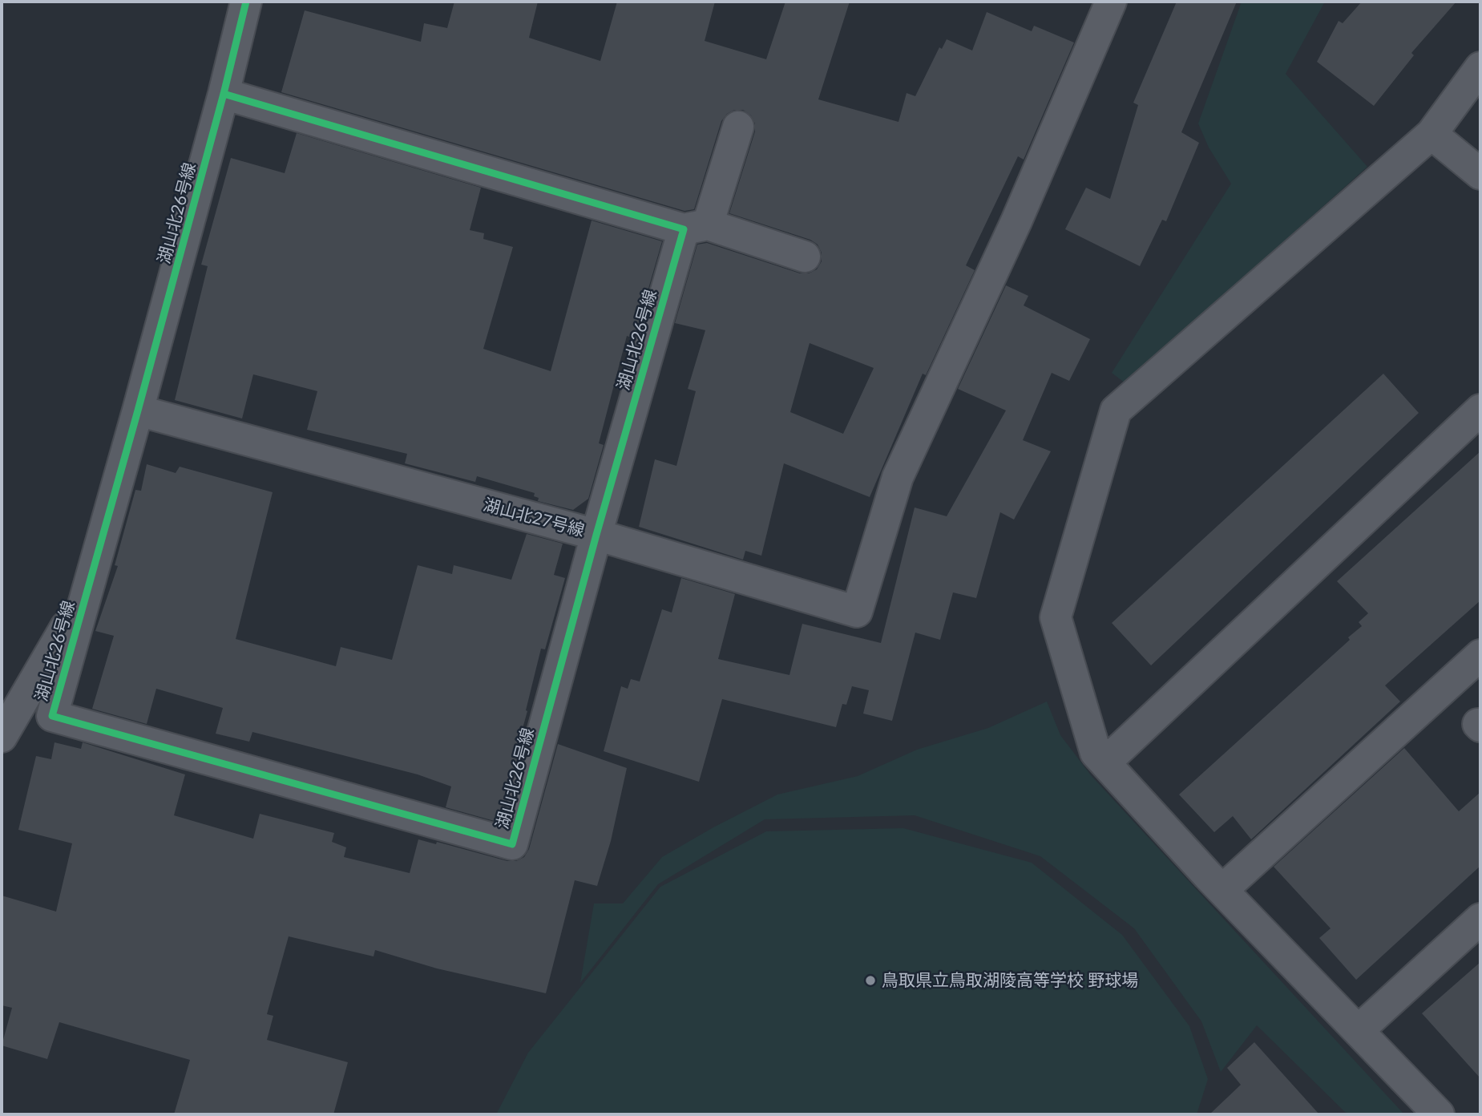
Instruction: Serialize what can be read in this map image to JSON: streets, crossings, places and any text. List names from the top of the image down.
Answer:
{
  "streets": {
    "street": ["湖山北26号線", "湖山北27号線"]
  },
  "crossings": [
    ["湖山北26号線", "湖山北27号線"]
  ],
  "places": ["鳥取県立鳥取湖陵高等学校 野球場"]
}
